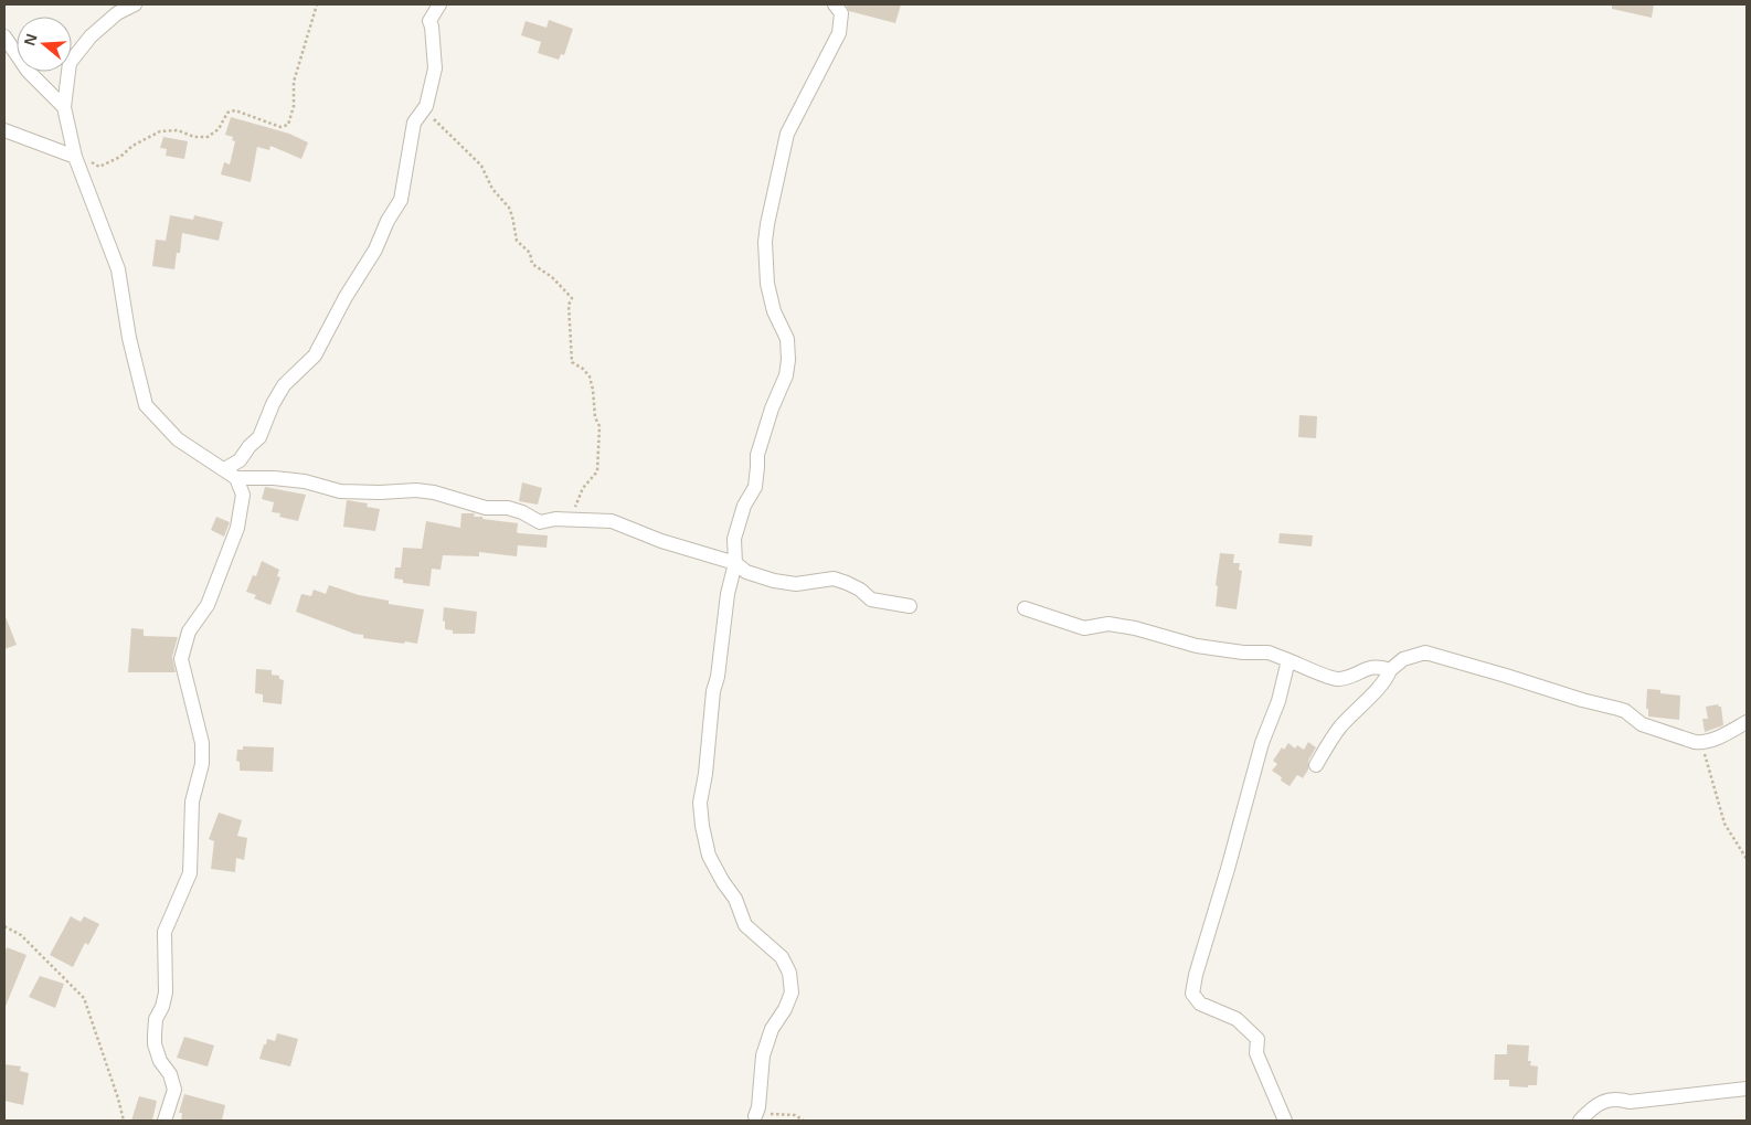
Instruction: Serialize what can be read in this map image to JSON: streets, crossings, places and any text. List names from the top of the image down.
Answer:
{
  "north": "left"
}
